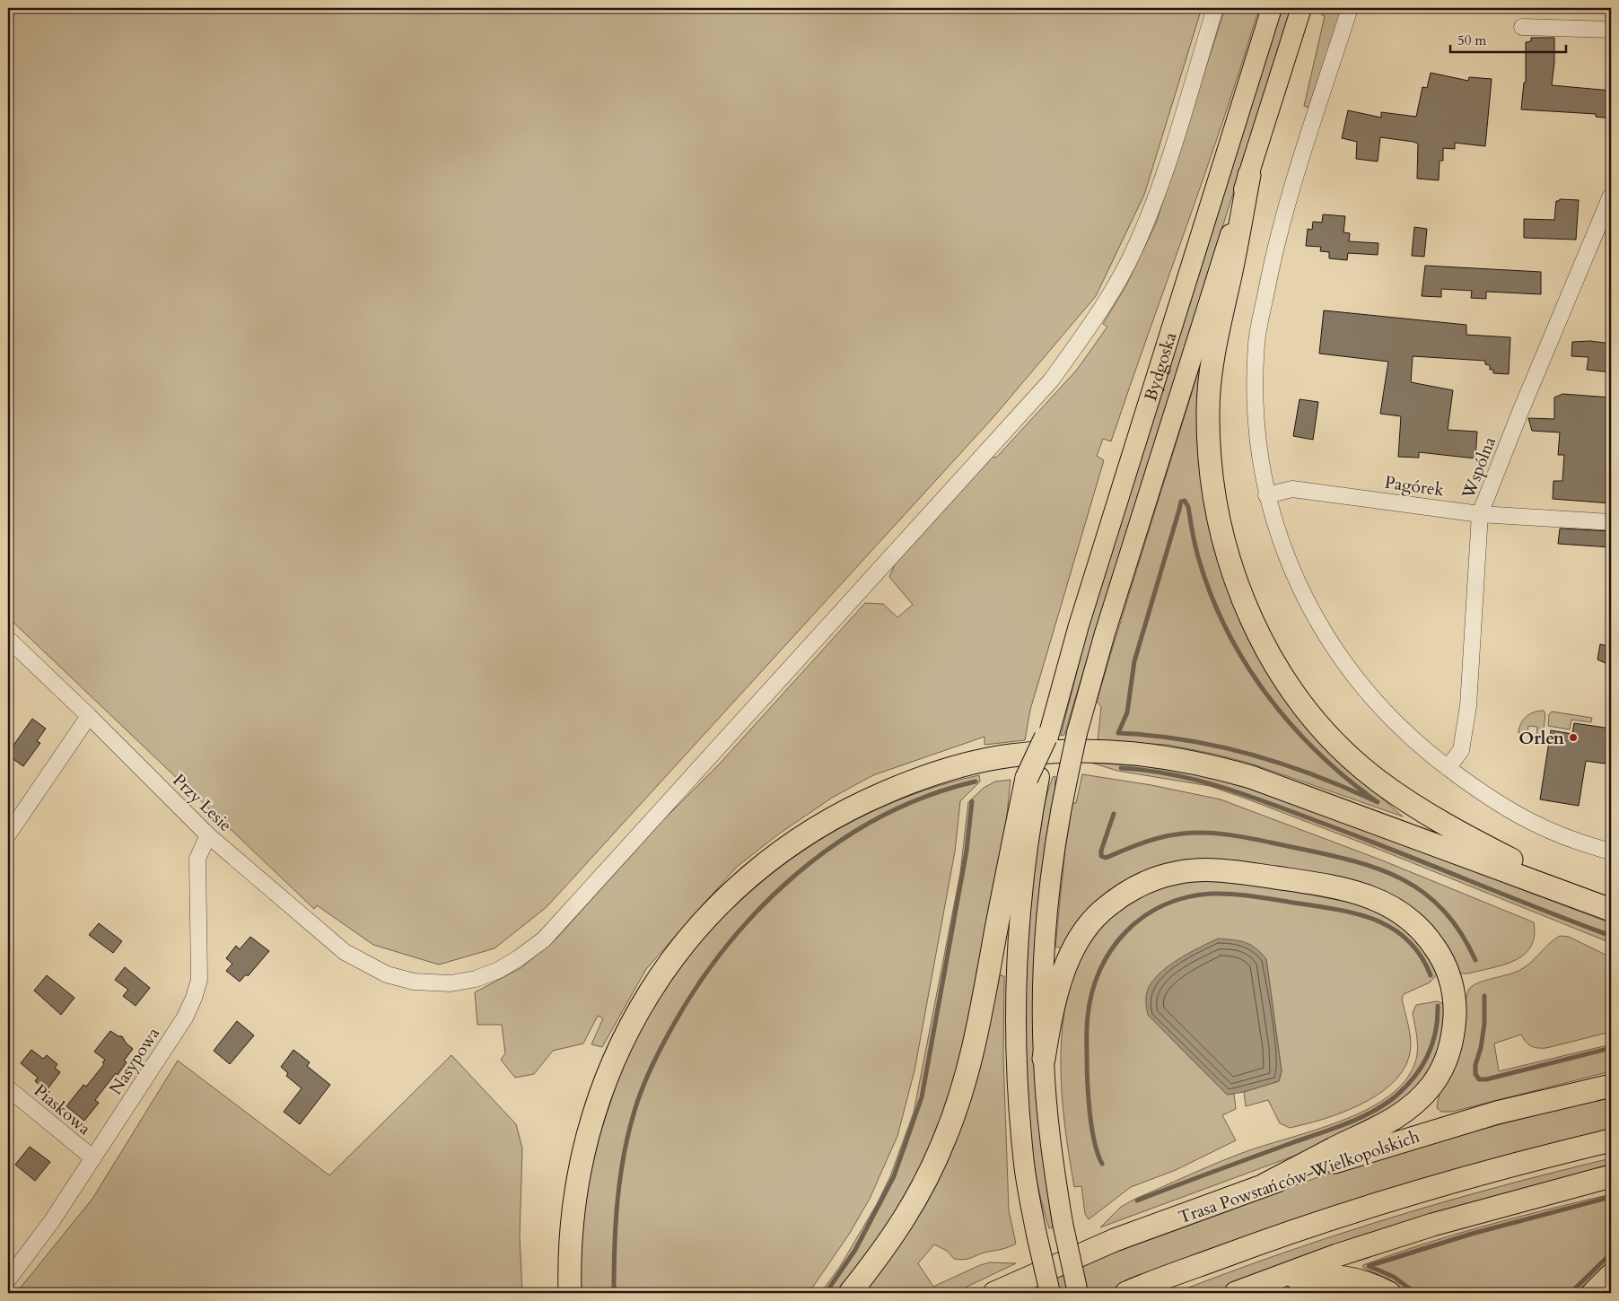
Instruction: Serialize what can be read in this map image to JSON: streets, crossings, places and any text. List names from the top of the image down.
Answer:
{
  "streets": {
    "highway": ["Trasa Powstańców Wielkopolskich"],
    "main road": ["Bydgoska"],
    "street": [
      "Wspólna",
      "Pagórek",
      "Przy Lesie",
      "Nasypowa",
      "Piaskowa"
    ]
  },
  "crossings": [
    ["Wspólna", "Pagórek"],
    ["Przy Lesie", "Nasypowa"],
    ["Nasypowa", "Piaskowa"]
  ],
  "places": ["Orlen"],
  "scale_bar": "50 m"
}
